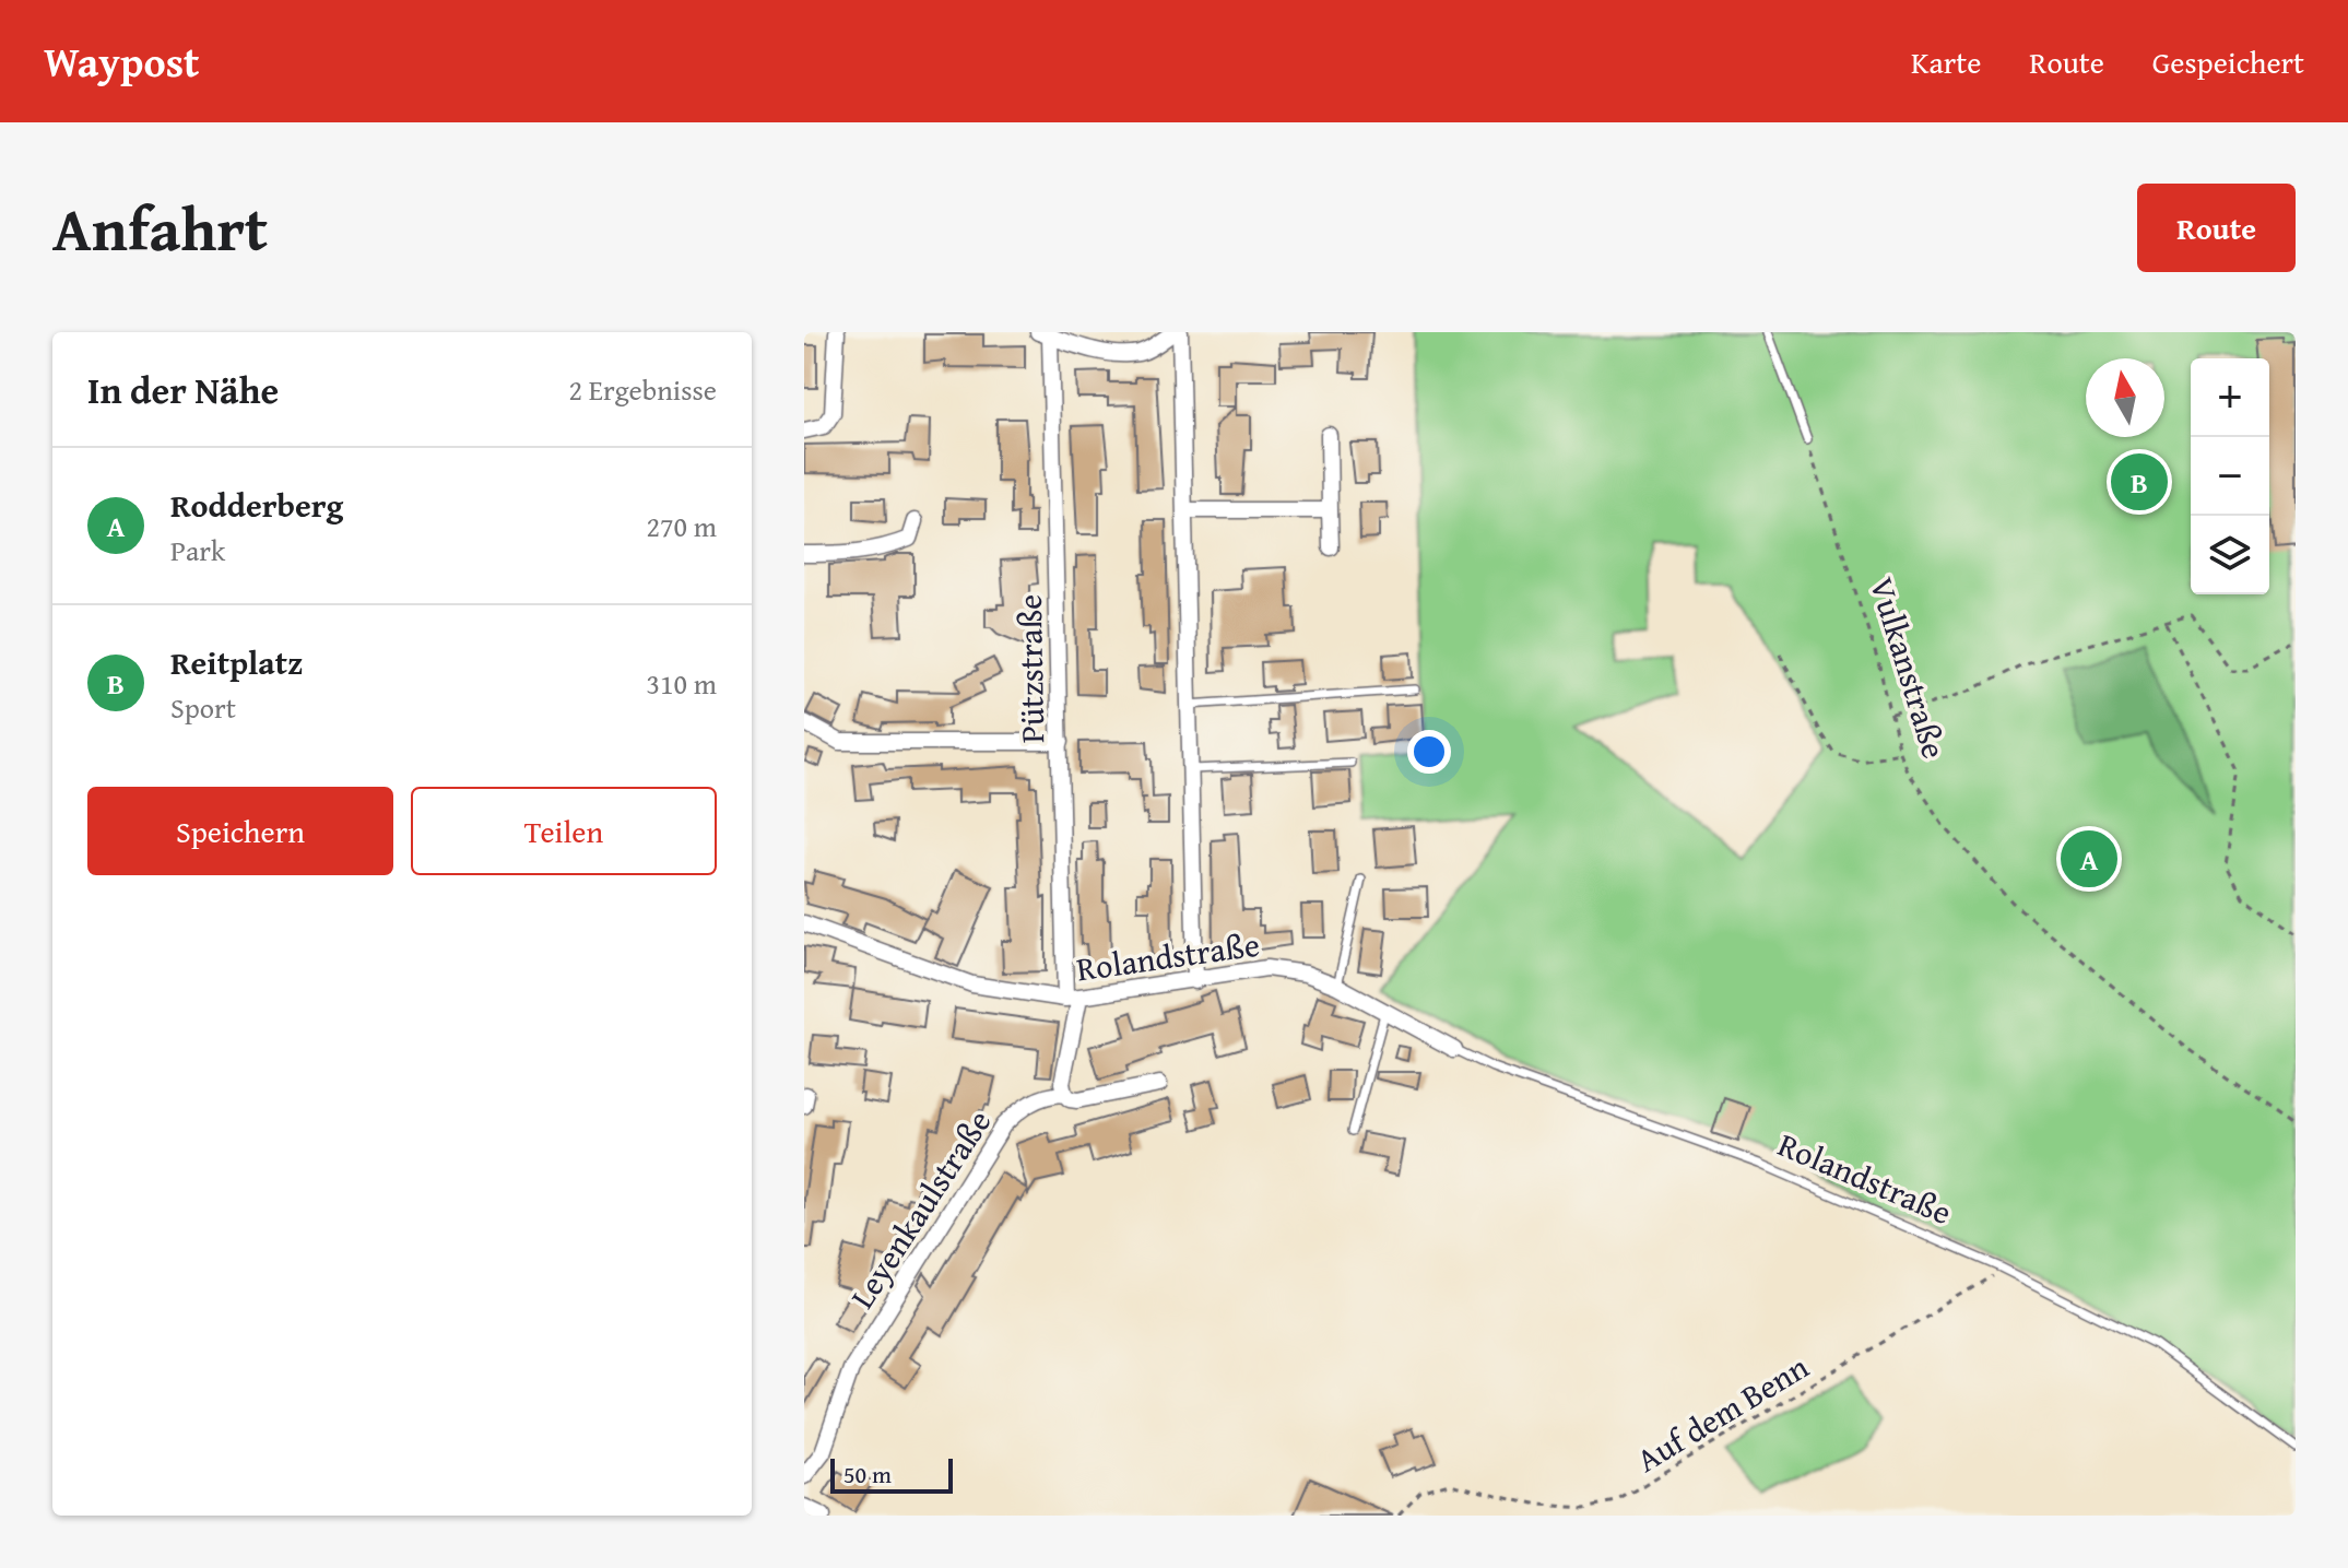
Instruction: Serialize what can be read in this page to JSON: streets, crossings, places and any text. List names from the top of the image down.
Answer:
{
  "streets": {
    "street": ["Pützstraße", "Rolandstraße", "Leyenkaulstraße"],
    "path": ["Vulkanstraße", "Auf dem Benn"]
  },
  "crossings": [
    ["Pützstraße", "Rolandstraße"],
    ["Rolandstraße", "Auf dem Benn"]
  ],
  "scale_bar": "50 m",
  "north": "top",
  "page": {
    "header": "Waypost",
    "nav": ["Karte", "Route", "Gespeichert"],
    "title": "Anfahrt",
    "buttons": [
      "Route",
      ["Speichern", "Teilen"]
    ],
    "heading": ["In der Nähe", "2 Ergebnisse"],
    "map_buttons": ["+", "−"],
    "list": [
      {
        "mark": "A",
        "name": "Rodderberg",
        "note": "Park",
        "value": "270 m"
      },
      {
        "mark": "B",
        "name": "Reitplatz",
        "note": "Sport",
        "value": "310 m"
      }
    ],
    "pins": ["B", "A"],
    "scale": "50 m"
  }
}
